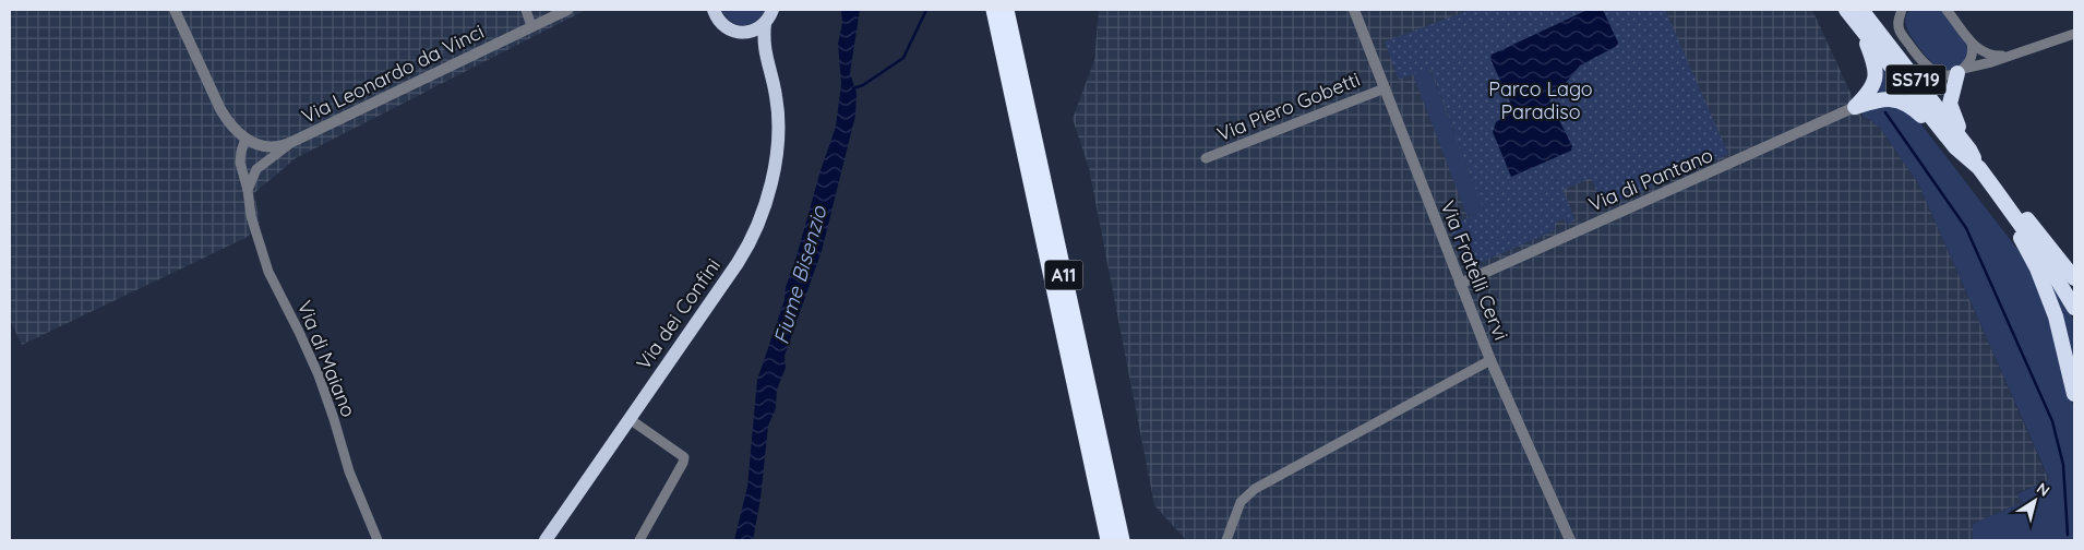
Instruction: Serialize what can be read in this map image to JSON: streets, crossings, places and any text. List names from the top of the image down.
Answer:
{
  "streets": {
    "highway": ["SS719", "A11"],
    "main road": ["Via dei Confini"],
    "street": [
      "Via Leonardo da Vinci",
      "Via Piero Gobetti",
      "Via di Pantano",
      "Via Fratelli Cervi",
      "Via di Maiano"
    ]
  },
  "crossings": [
    ["Via Piero Gobetti", "Via Fratelli Cervi"],
    ["Via di Pantano", "Via Fratelli Cervi"]
  ],
  "water": ["Fiume Bisenzio"],
  "parks": ["Parco Lago Paradiso"],
  "north": "top right"
}
